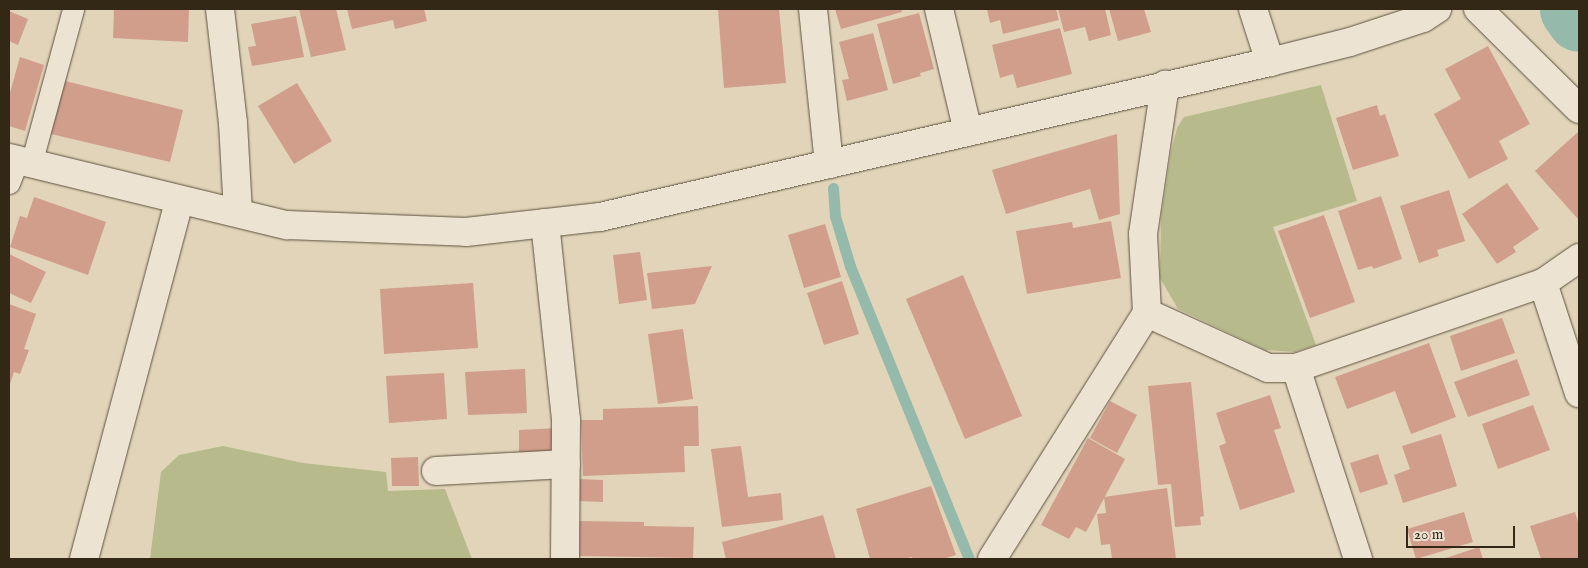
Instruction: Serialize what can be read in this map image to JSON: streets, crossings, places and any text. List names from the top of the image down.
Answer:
{
  "scale_bar": "20 m"
}
